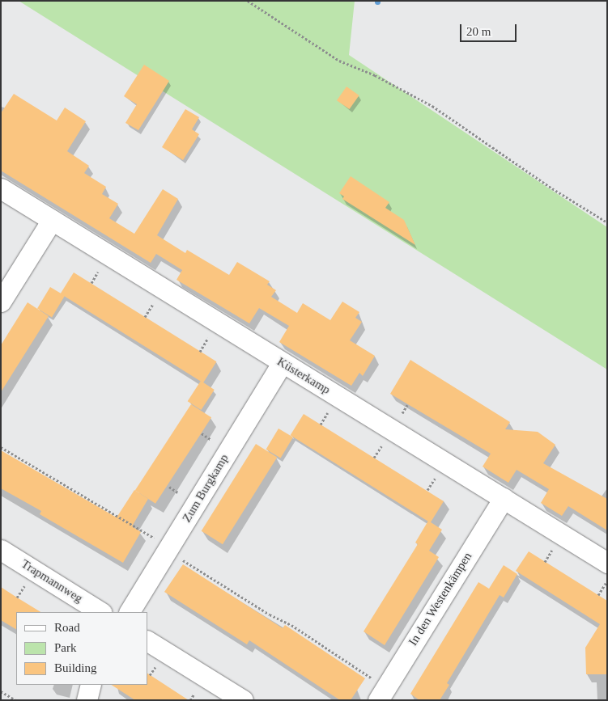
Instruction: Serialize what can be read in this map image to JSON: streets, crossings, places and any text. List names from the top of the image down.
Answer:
{
  "streets": {
    "street": [
      "Küsterkamp",
      "Zum Burgkamp",
      "Trapmannweg",
      "In den Westenkämpen"
    ]
  },
  "crossings": [
    ["Küsterkamp", "Zum Burgkamp"],
    ["Küsterkamp", "In den Westenkämpen"]
  ],
  "legend": ["Road", "Park", "Building"],
  "scale_bar": "20 m"
}
